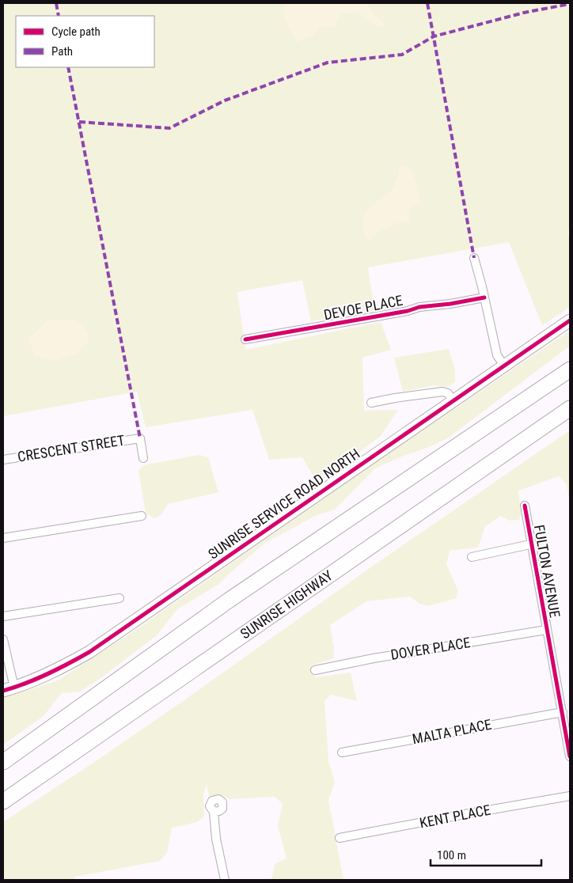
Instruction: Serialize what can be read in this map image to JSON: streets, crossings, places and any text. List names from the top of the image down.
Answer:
{
  "streets": {
    "highway": ["SUNRISE HIGHWAY"],
    "street": [
      "DEVOE PLACE",
      "CRESCENT STREET",
      "SUNRISE SERVICE ROAD NORTH",
      "FULTON AVENUE",
      "DOVER PLACE",
      "MALTA PLACE",
      "KENT PLACE"
    ]
  },
  "crossings": [
    ["FULTON AVENUE", "DOVER PLACE"],
    ["FULTON AVENUE", "MALTA PLACE"]
  ],
  "legend": ["Cycle path", "Path"],
  "scale_bar": "100 m"
}
